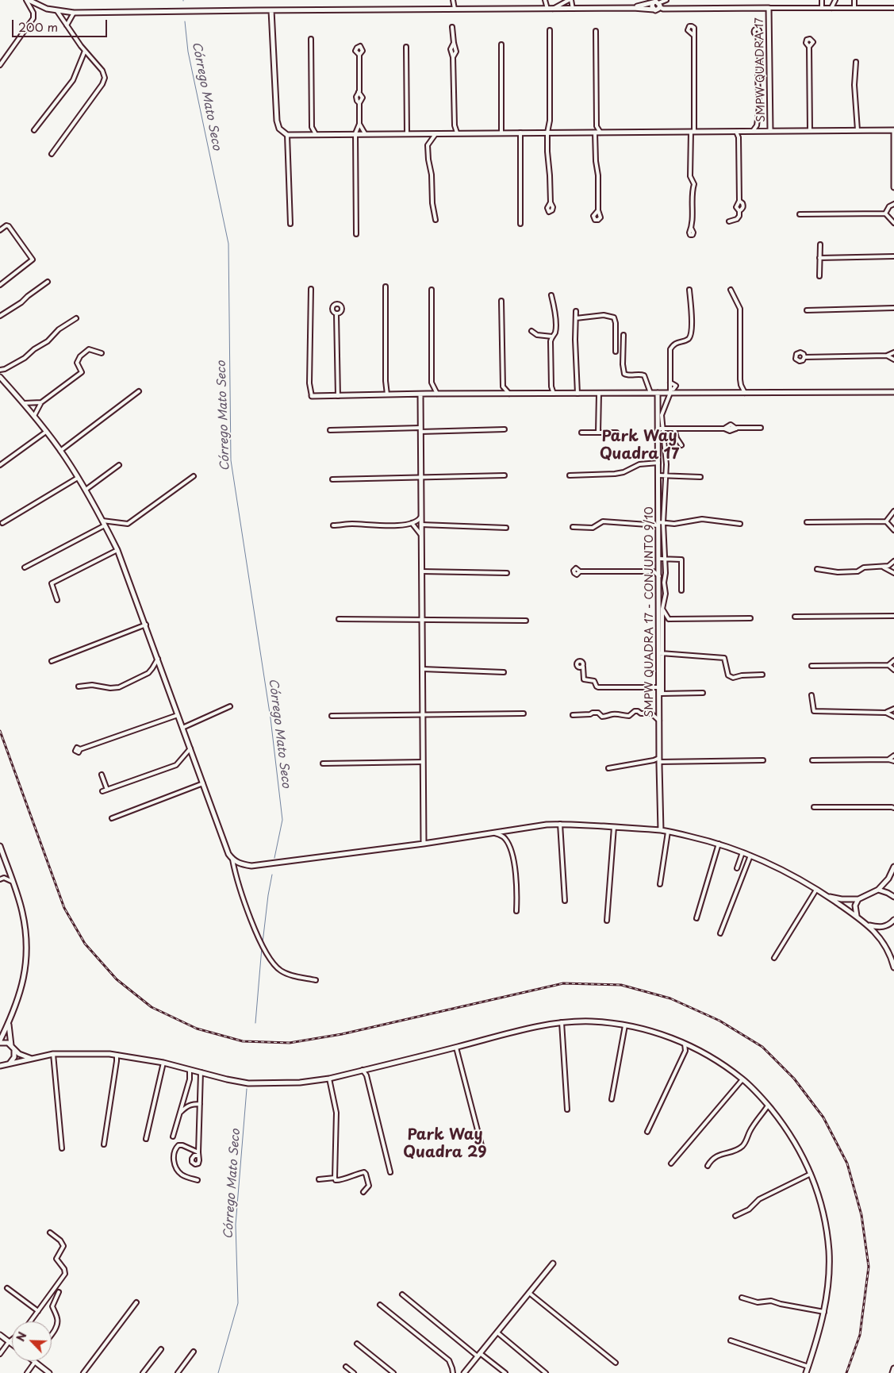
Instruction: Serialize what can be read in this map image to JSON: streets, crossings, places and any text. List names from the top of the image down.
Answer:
{
  "streets": {
    "street": ["SMPW QUADRA 17", "SMPW QUADRA 17 - CONJUNTO 9/10"]
  },
  "districts": ["Park Way Quadra 17", "Park Way Quadra 29"],
  "water": ["Córrego Mato Seco"],
  "scale_bar": "200 m",
  "north": "top left"
}
